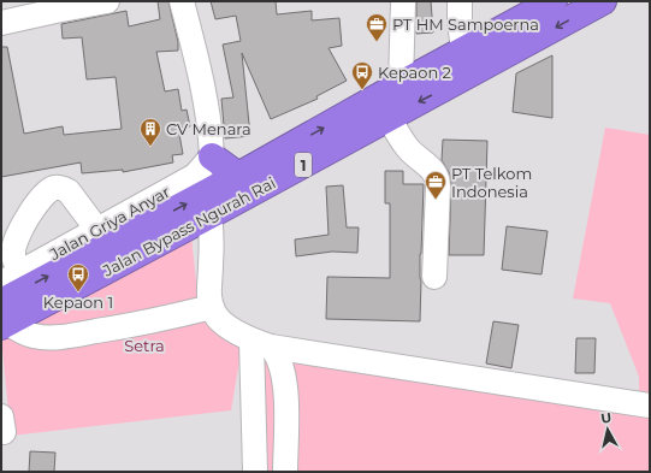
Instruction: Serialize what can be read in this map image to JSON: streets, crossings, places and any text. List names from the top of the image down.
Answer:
{
  "streets": {
    "highway": ["1", "Jalan Bypass Ngurah Rai"],
    "street": ["Jalan Griya Anyar"]
  },
  "parks": ["Setra"],
  "places": {
    "office": ["PT HM Sampoerna", "PT Telkom Indonesia"],
    "bus stop": ["Kepaon 2", "Kepaon 1"],
    "building": ["CV Menara"]
  },
  "north": "top"
}
